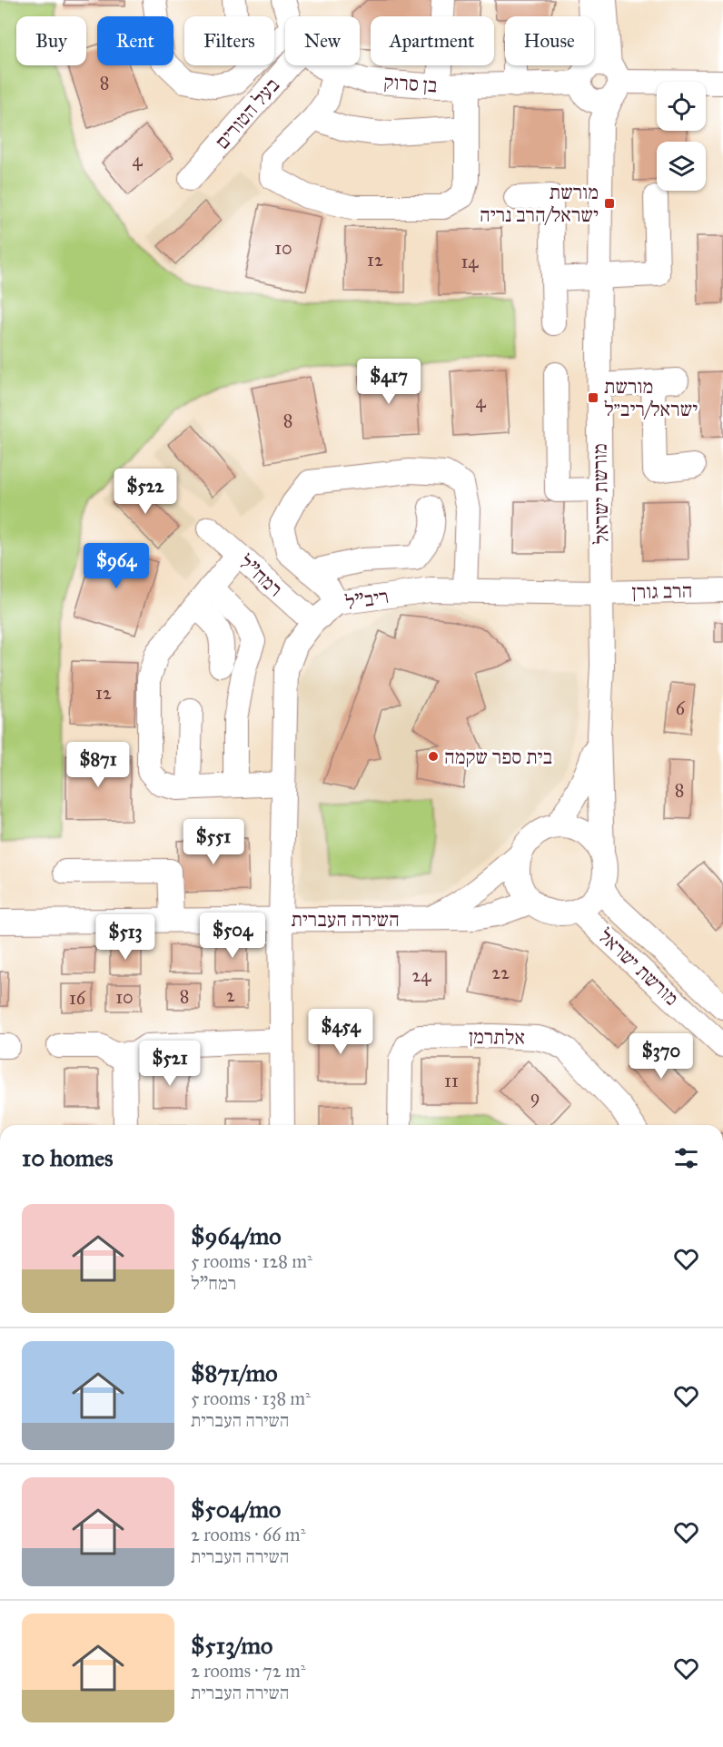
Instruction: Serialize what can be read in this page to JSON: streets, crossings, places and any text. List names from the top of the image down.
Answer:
{
  "streets": {
    "street": [
      "בן סרוק",
      "בעל הטורים",
      "מורשת ישראל",
      "רמח\"ל",
      "הרב גורן",
      "ריב\"ל",
      "השירה העברית",
      "אלתרמן"
    ]
  },
  "crossings": [
    ["בן סרוק", "מורשת ישראל"],
    ["מורשת ישראל", "הרב גורן"],
    ["מורשת ישראל", "ריב\"ל"],
    ["מורשת ישראל", "השירה העברית"],
    ["רמח\"ל", "ריב\"ל"],
    ["הרב גורן", "ריב\"ל"],
    ["ריב\"ל", "השירה העברית"]
  ],
  "places": {
    "transit": ["מורשת ישראל/הרב נריה", "מורשת ישראל/ריב״ל"],
    "other": ["בית ספר שקמה"]
  },
  "house_numbers": [
    "8",
    "4",
    "10",
    "12",
    "14",
    "4",
    "8",
    "12",
    "6",
    "8",
    "22",
    "24",
    "2",
    "8",
    "10",
    "16",
    "11",
    "9"
  ],
  "page": {
    "chip": [
      "Buy",
      "Rent",
      "Filters",
      "New",
      "Apartment",
      "House"
    ],
    "price": [
      "$417",
      "$522",
      "$964",
      "$871",
      "$551",
      "$504",
      "$513",
      "$454",
      "$370",
      "$521"
    ],
    "heading": "10 homes",
    "list": [
      {
        "name": "$964/mo",
        "note": "5 rooms · 128 m² · רמח\"ל"
      },
      {
        "name": "$871/mo",
        "note": "5 rooms · 138 m² · השירה העברית"
      },
      {
        "name": "$504/mo",
        "note": "2 rooms · 66 m² · השירה העברית"
      },
      {
        "name": "$513/mo",
        "note": "2 rooms · 72 m² · השירה העברית"
      }
    ]
  }
}
